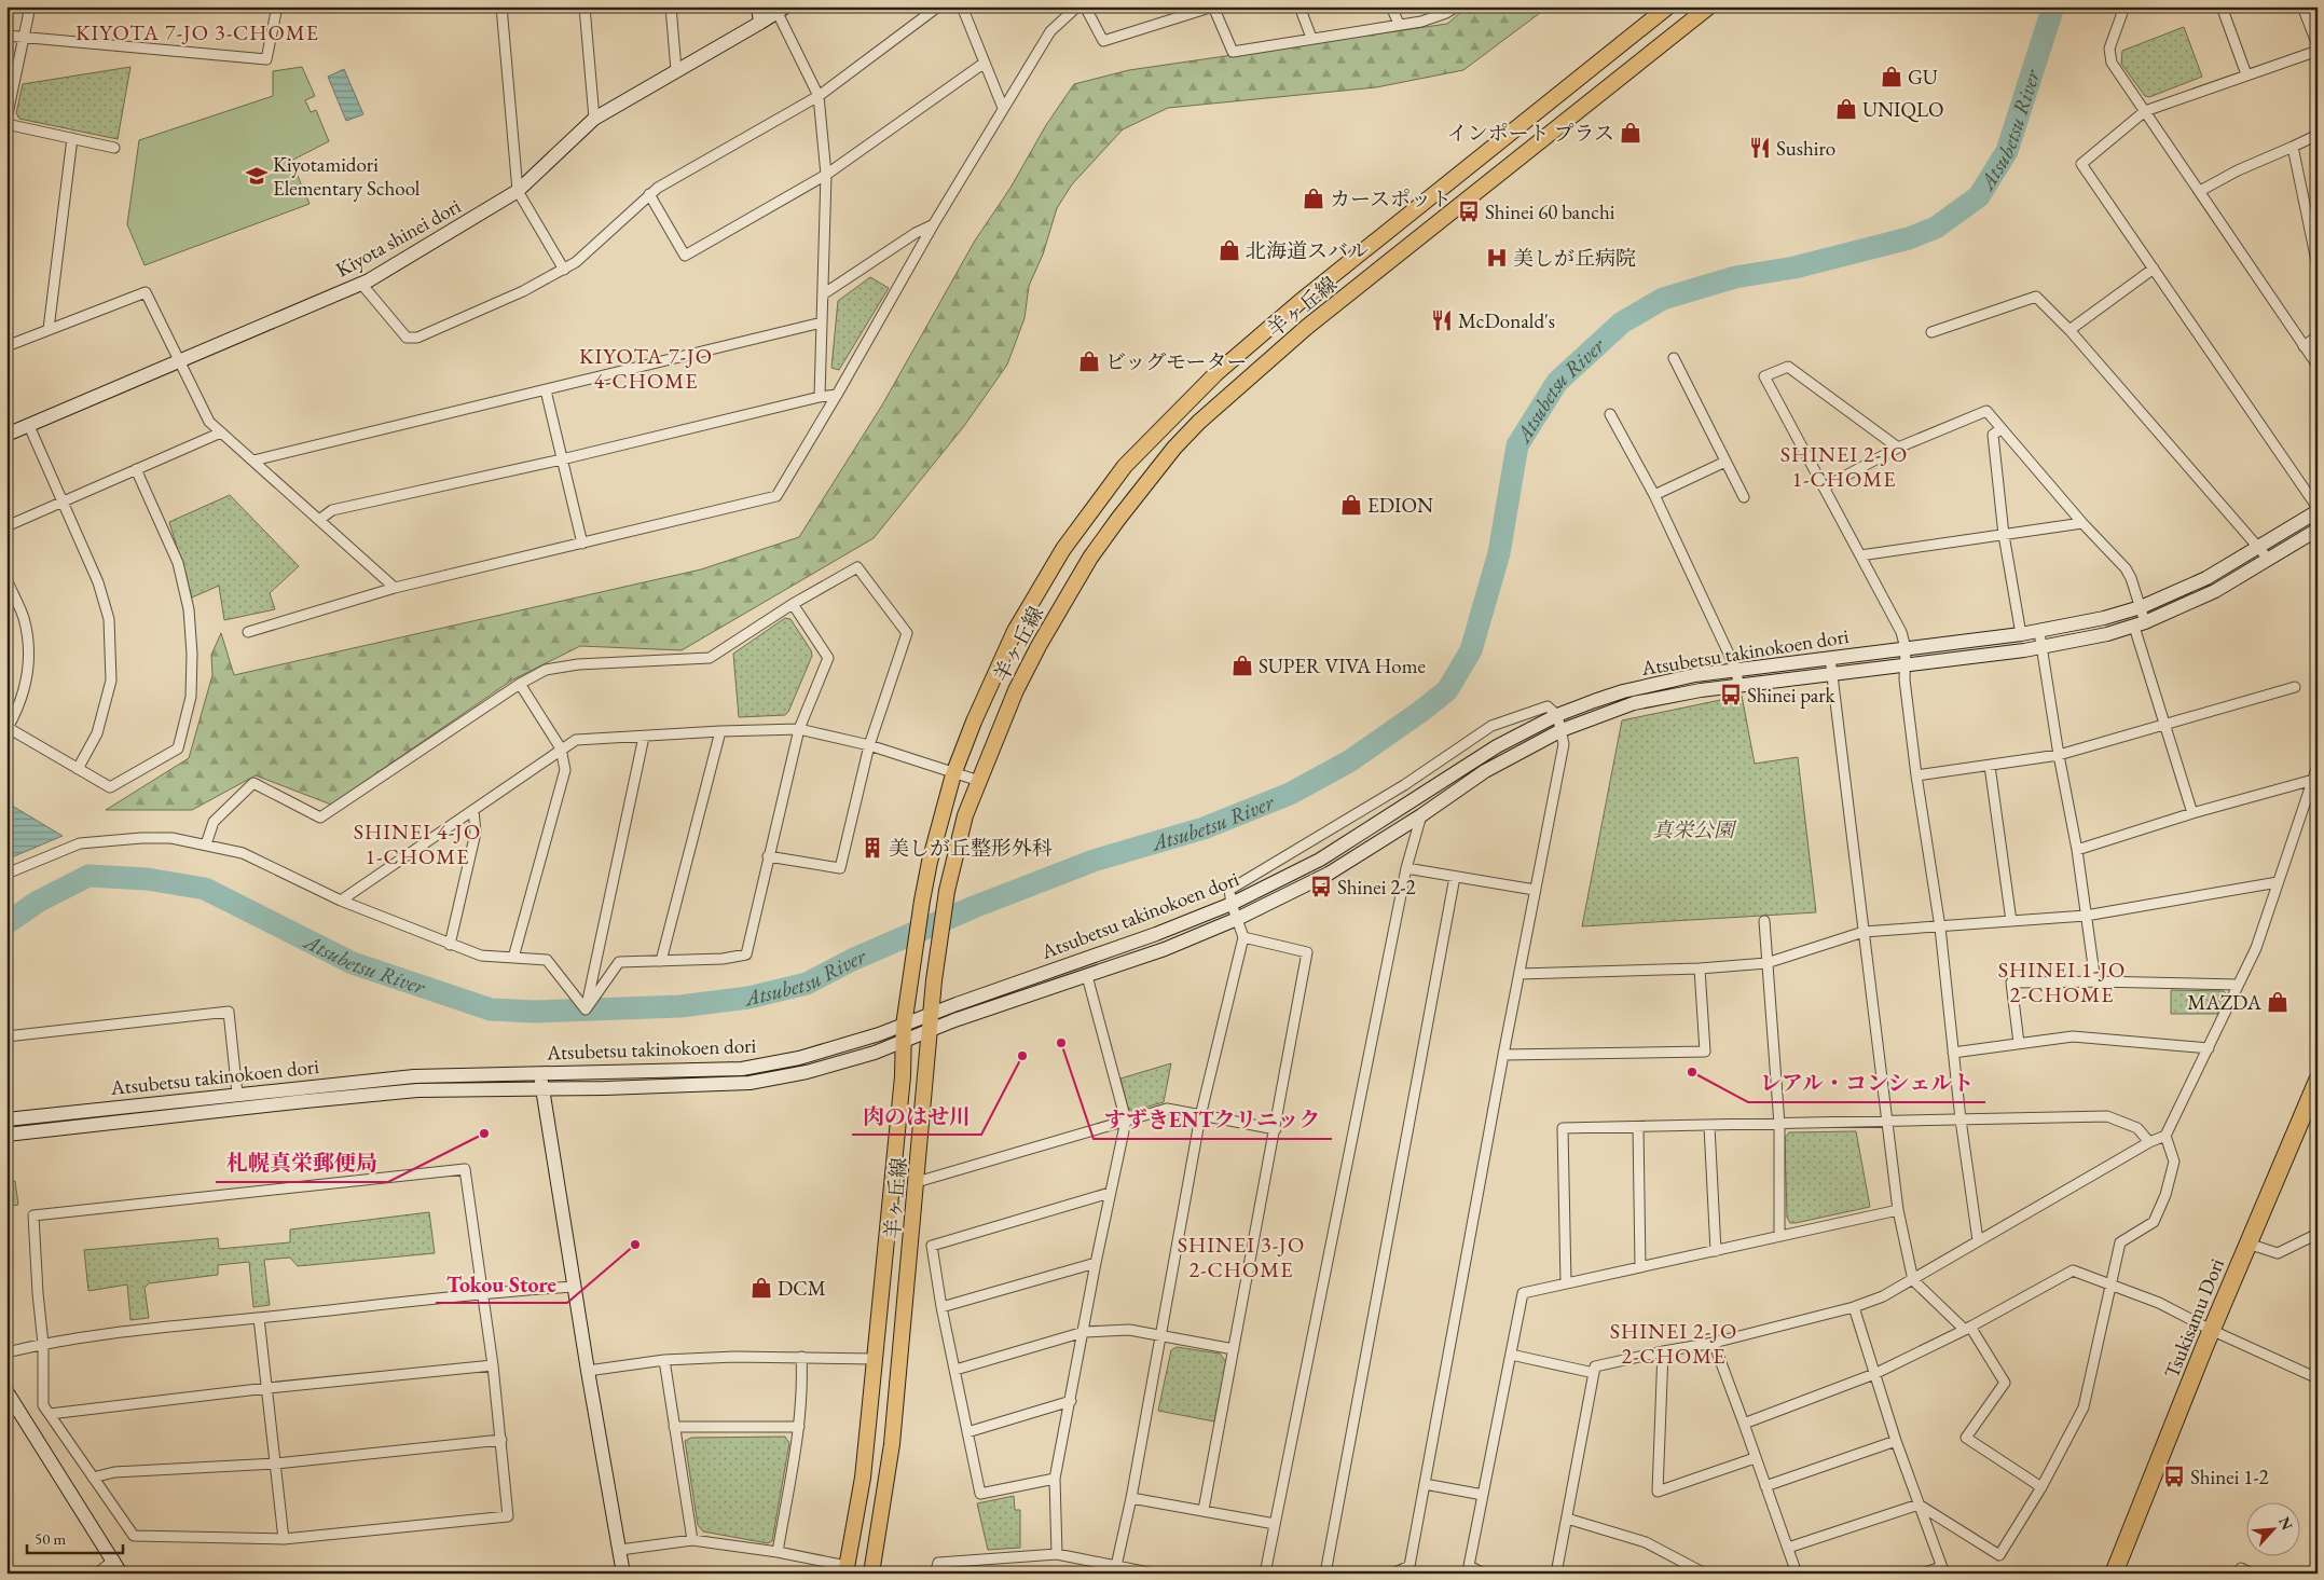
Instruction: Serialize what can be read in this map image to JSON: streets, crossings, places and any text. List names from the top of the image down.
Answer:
{
  "streets": {
    "highway": ["Tsukisamu Dori"],
    "main road": ["Kiyota shinei dori", "羊ヶ丘線", "Atsubetsu takinokoen dori"]
  },
  "crossings": [
    ["羊ヶ丘線", "Atsubetsu takinokoen dori"]
  ],
  "districts": [
    "KIYOTA 7-JO 3-CHOME",
    "KIYOTA 7-JO 4-CHOME",
    "SHINEI 2-JO 1-CHOME",
    "SHINEI 4-JO 1-CHOME",
    "SHINEI 1-JO 2-CHOME",
    "SHINEI 3-JO 2-CHOME",
    "SHINEI 2-JO 2-CHOME"
  ],
  "water": ["Atsubetsu River"],
  "parks": ["真栄公園"],
  "places": {
    "shop": [
      "GU",
      "UNIQLO",
      "インポート プラス",
      "カースポット",
      "北海道スバル",
      "ビッグモーター",
      "EDION",
      "SUPER VIVA Home",
      "MAZDA",
      "DCM"
    ],
    "restaurant": ["Sushiro", "McDonald's"],
    "school or university": ["Kiyotamidori Elementary School"],
    "bus stop": [
      "Shinei 60 banchi",
      "Shinei park",
      "Shinei 2-2",
      "Shinei 1-2"
    ],
    "hospital": ["美しが丘病院"],
    "building": ["美しが丘整形外科"],
    "other": [
      "すずきENTクリニック",
      "肉のはせ川",
      "レアル・コンシェルト",
      "札幌真栄郵便局",
      "Tokou Store"
    ]
  },
  "scale_bar": "50 m",
  "north": "top right"
}
